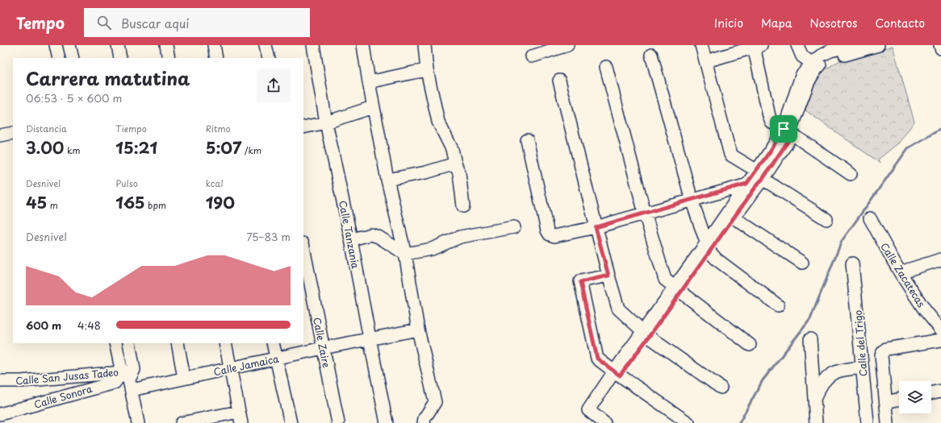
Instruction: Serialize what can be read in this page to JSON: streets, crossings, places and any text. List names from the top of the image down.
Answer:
{
  "streets": {
    "street": [
      "Calle Tanzania",
      "Calle Zacatecas",
      "Calle Zaire",
      "Calle del Trigo",
      "Calle Jamaica",
      "Calle San Jusas Tadeo",
      "Calle Sonora"
    ]
  },
  "crossings": [
    ["Calle Tanzania", "Calle Jamaica"],
    ["Calle Zaire", "Calle Jamaica"],
    ["Calle Jamaica", "Calle San Jusas Tadeo"],
    ["Calle Jamaica", "Calle Sonora"],
    ["Calle San Jusas Tadeo", "Calle Sonora"]
  ],
  "page": {
    "header": "Tempo",
    "search": "Buscar aquí",
    "nav": [
      "Inicio",
      "Mapa",
      "Nosotros",
      "Contacto"
    ],
    "heading": ["Carrera matutina", "06:53 · 5 × 600 m"],
    "stats": [
      ["Distancia", "3.00 km"],
      ["Tiempo", "15:21"],
      ["Ritmo", "5:07 /km"],
      ["Desnivel", "45 m"],
      ["Pulso", "165 bpm"],
      ["kcal", "190"]
    ],
    "chart": ["Desnivel", "75–83 m"],
    "list": [
      {
        "name": "600 m",
        "note": "4:48"
      }
    ]
  }
}
